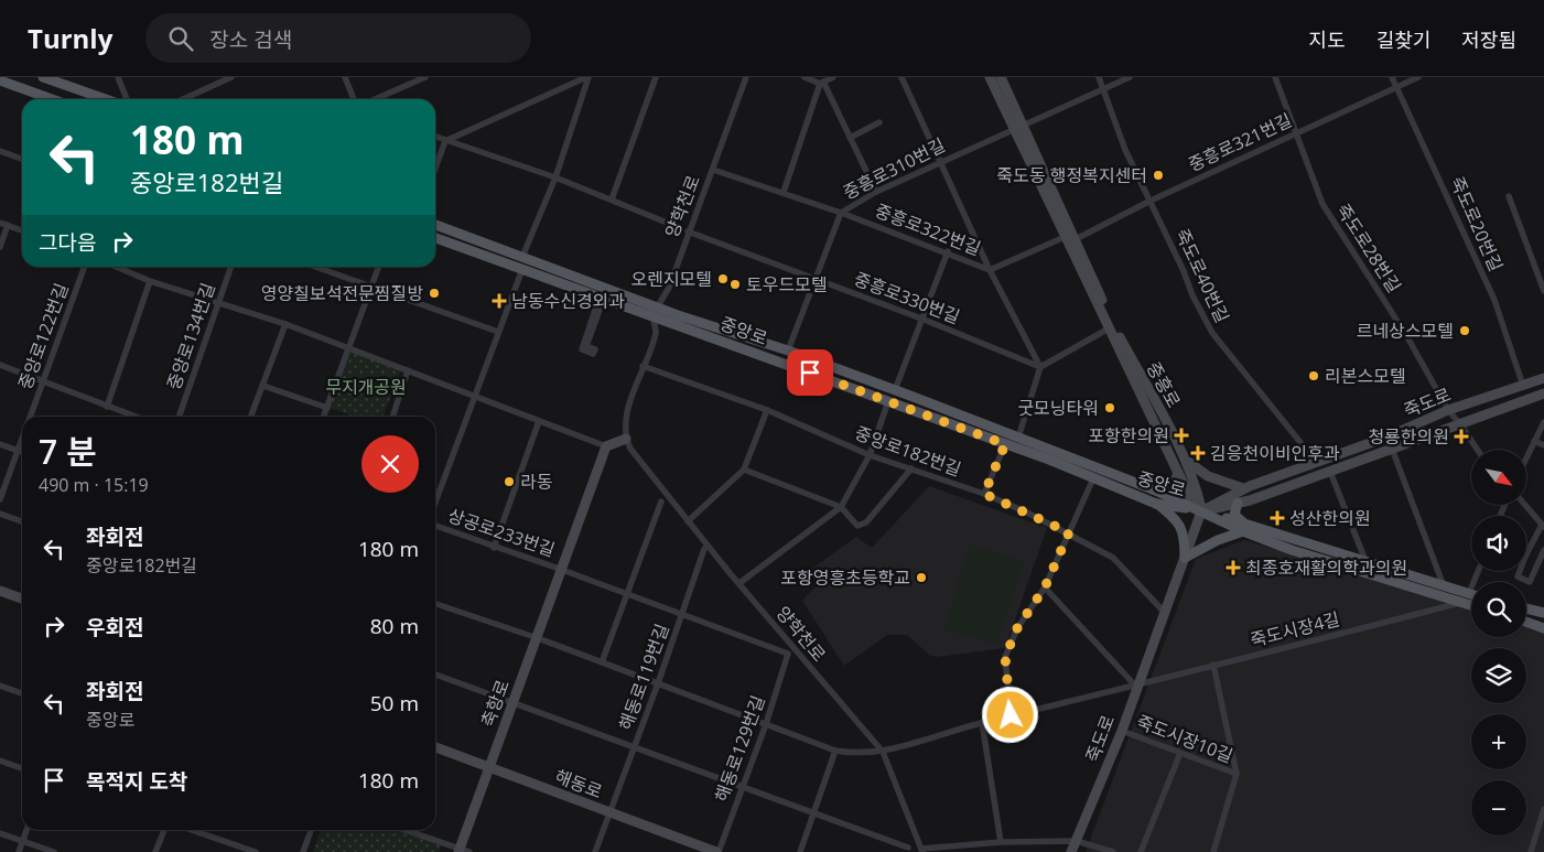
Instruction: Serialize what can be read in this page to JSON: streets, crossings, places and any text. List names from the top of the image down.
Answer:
{
  "streets": {
    "main road": [
      "중앙로",
      "중흥로",
      "죽도로",
      "축항로",
      "해동로"
    ],
    "street": [
      "중흥로321번길",
      "중흥로310번길",
      "양학천로",
      "죽도로20번길",
      "중흥로322번길",
      "죽도로28번길",
      "죽도로40번길",
      "중흥로330번길",
      "중앙로122번길",
      "중앙로134번길",
      "중앙로182번길",
      "상공로233번길",
      "죽도시장4길",
      "해동로119번길",
      "죽도시장10길",
      "해동로129번길"
    ]
  },
  "crossings": [
    ["중흥로321번길", "죽도로20번길"],
    ["중흥로321번길", "죽도로28번길"],
    ["중흥로321번길", "죽도로40번길"],
    ["중흥로321번길", "중흥로"],
    ["중흥로310번길", "양학천로"],
    ["중흥로310번길", "중흥로322번길"],
    ["중흥로310번길", "죽도로40번길"],
    ["중흥로310번길", "중흥로"],
    ["양학천로", "중흥로330번길"],
    ["양학천로", "중앙로"],
    ["양학천로", "중앙로182번길"],
    ["양학천로", "죽도시장4길"],
    ["양학천로", "해동로119번길"],
    ["양학천로", "해동로129번길"],
    ["죽도로20번길", "죽도로"],
    ["중흥로322번길", "중흥로"],
    ["죽도로28번길", "죽도로"],
    ["죽도로40번길", "죽도로"],
    ["중앙로", "중흥로"],
    ["중앙로", "죽도로"],
    ["중앙로", "죽도시장4길"],
    ["중흥로", "죽도로"],
    ["죽도로", "중앙로182번길"],
    ["죽도로", "죽도시장4길"],
    ["죽도로", "죽도시장10길"],
    ["상공로233번길", "축항로"],
    ["죽도시장4길", "해동로119번길"],
    ["죽도시장4길", "축항로"],
    ["죽도시장4길", "해동로129번길"],
    ["해동로119번길", "해동로"],
    ["축항로", "해동로"],
    ["해동로129번길", "해동로"]
  ],
  "parks": ["무지개공원"],
  "places": {
    "other": [
      "죽도동 행정복지센터",
      "오렌지모텔",
      "토우드모텔",
      "영양칠보석전문찜질방",
      "르네상스모텔",
      "리본스모텔",
      "굿모닝타워",
      "라동",
      "포항영흥초등학교"
    ],
    "health": [
      "남동수신경외과",
      "포항한의원",
      "청룡한의원",
      "김응천이비인후과",
      "성산한의원",
      "최종호재활의학과의원"
    ]
  },
  "north": "bottom right",
  "page": {
    "header": "Turnly",
    "search": "장소 검색",
    "nav": ["지도", "길찾기", "저장됨"],
    "turn": ["180 m", "중앙로182번길"],
    "then": "그다음",
    "heading": ["7 분", "490 m · 15:19"],
    "map_buttons": ["+", "−"],
    "list": [
      {
        "name": "좌회전",
        "note": "중앙로182번길",
        "value": "180 m"
      },
      {
        "name": "우회전",
        "value": "80 m"
      },
      {
        "name": "좌회전",
        "note": "중앙로",
        "value": "50 m"
      },
      {
        "name": "목적지 도착",
        "value": "180 m"
      }
    ]
  }
}
